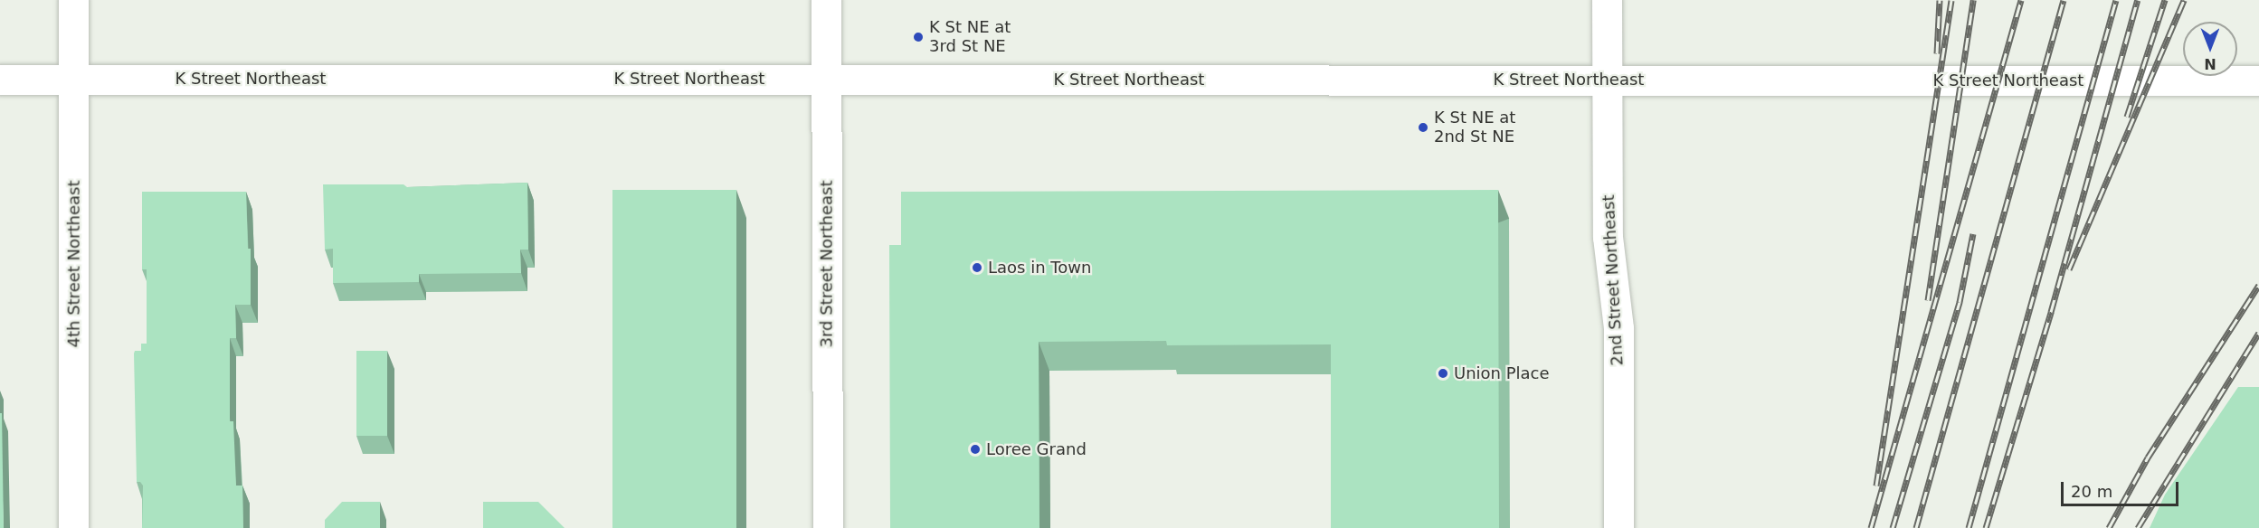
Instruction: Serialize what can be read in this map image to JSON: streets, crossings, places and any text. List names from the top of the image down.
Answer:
{
  "streets": {
    "main road": [
      "K Street Northeast",
      "4th Street Northeast",
      "3rd Street Northeast",
      "2nd Street Northeast"
    ]
  },
  "crossings": [
    ["K Street Northeast", "4th Street Northeast"],
    ["K Street Northeast", "3rd Street Northeast"],
    ["K Street Northeast", "2nd Street Northeast"]
  ],
  "places": [
    "K St NE at 3rd St NE",
    "K St NE at 2nd St NE",
    "Laos in Town",
    "Union Place",
    "Loree Grand"
  ],
  "scale_bar": "20 m",
  "north": "bottom"
}
